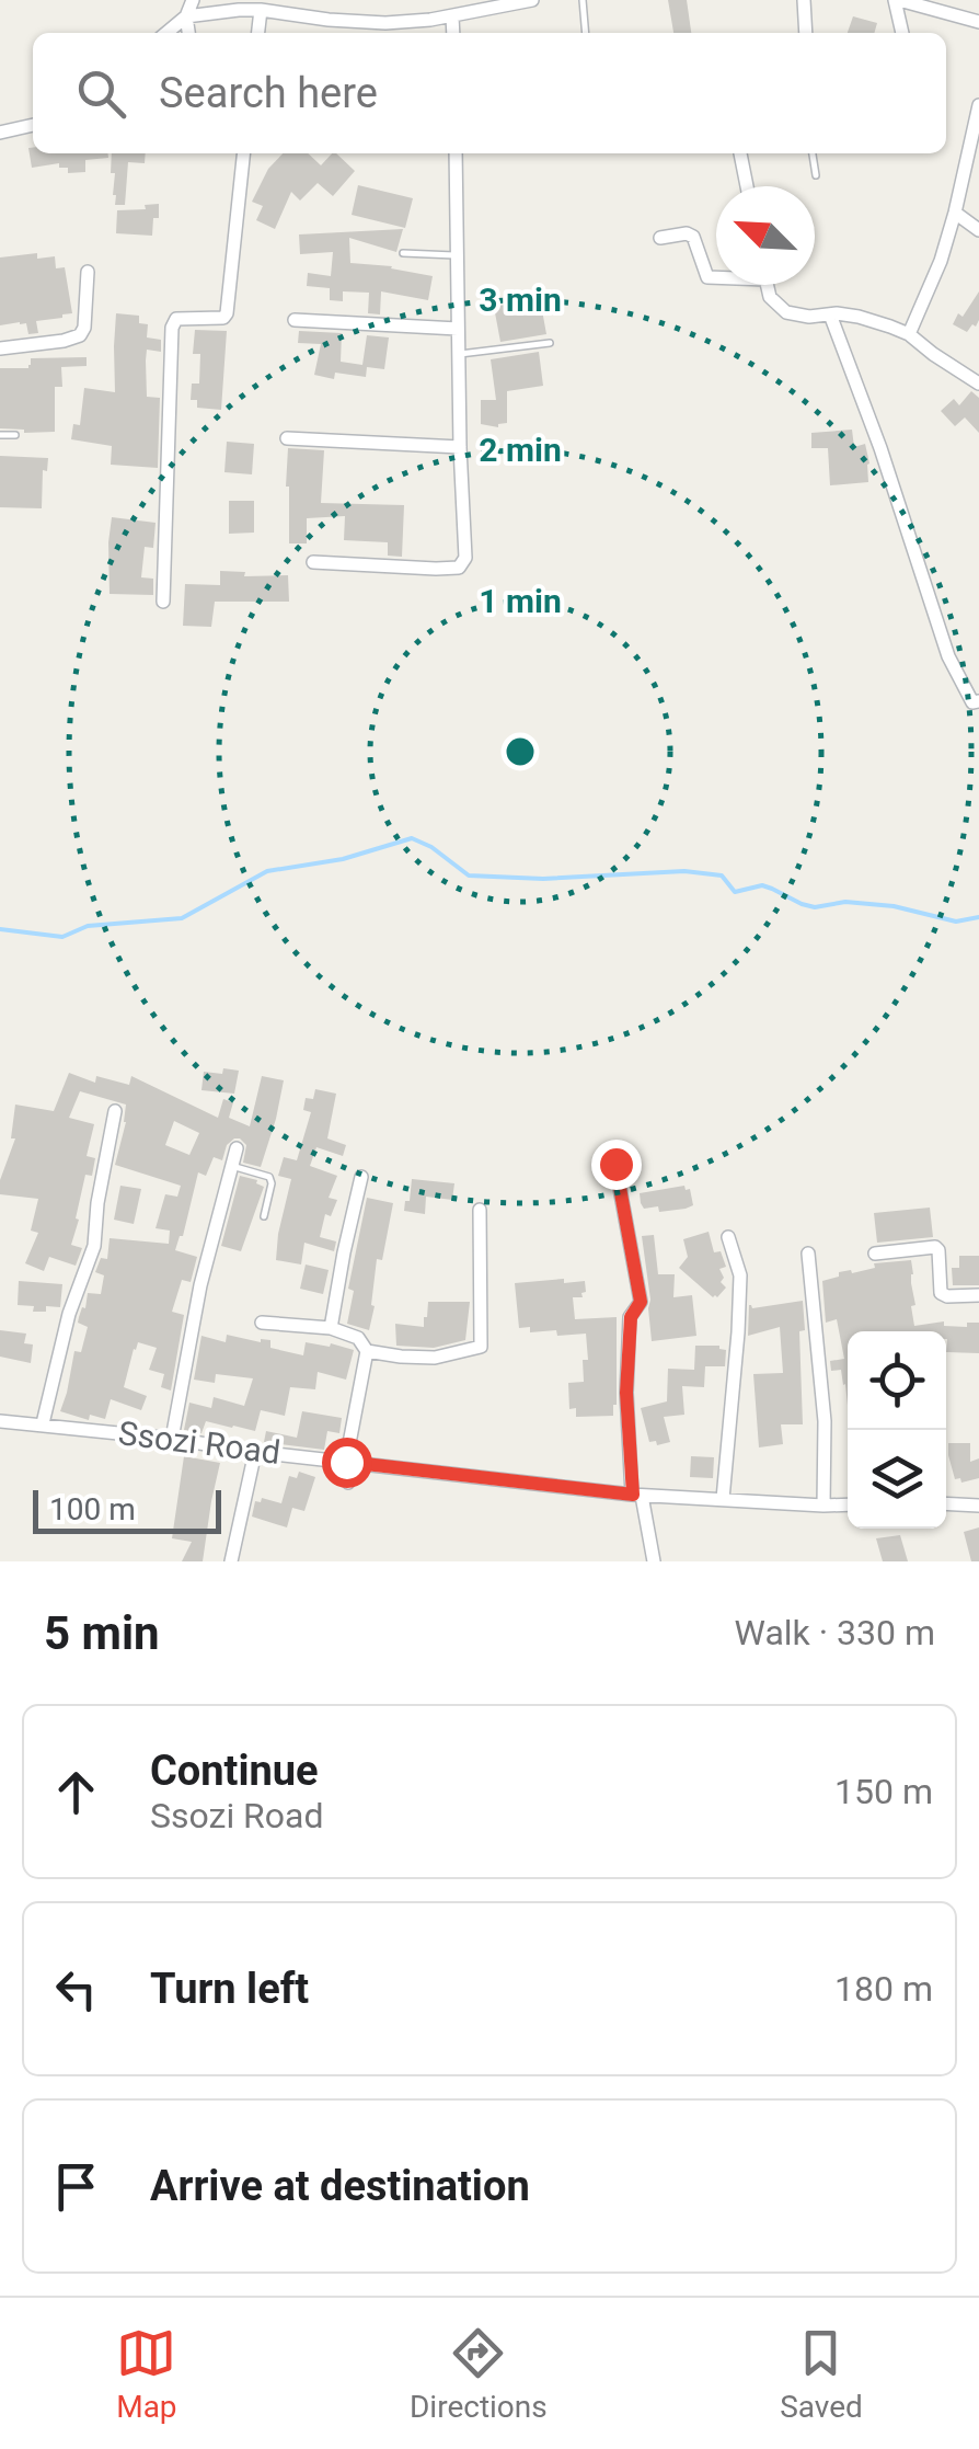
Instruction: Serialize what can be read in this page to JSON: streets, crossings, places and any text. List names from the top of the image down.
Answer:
{
  "streets": {
    "street": ["Ssozi Road"]
  },
  "scale_bar": "100 m",
  "north": "top left",
  "page": {
    "search": "Search here",
    "scale": "100 m",
    "heading": ["5 min", "Walk · 330 m"],
    "list": [
      ["Continue", "Ssozi Road", "150 m"],
      ["Turn left", "180 m"],
      "Arrive at destination"
    ],
    "nav": ["Map", "Directions", "Saved"]
  },
  "rings": ["3 min", "2 min", "1 min"]
}
